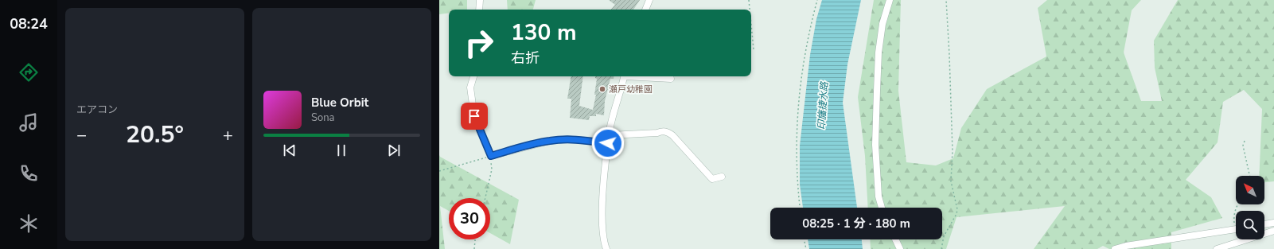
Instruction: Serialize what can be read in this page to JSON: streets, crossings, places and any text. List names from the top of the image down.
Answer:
{
  "water": ["印旛捷水路"],
  "places": ["瀬戸幼稚園"],
  "north": "top left",
  "page": {
    "tabs": "08:24",
    "tile": "エアコン",
    "turn": ["130 m", "右折"],
    "song": ["Blue Orbit", "Sona"],
    "heat": ["−", "20.5°", "+"],
    "limit": "30",
    "trip": "08:25 · 1 分 · 180 m"
  }
}
